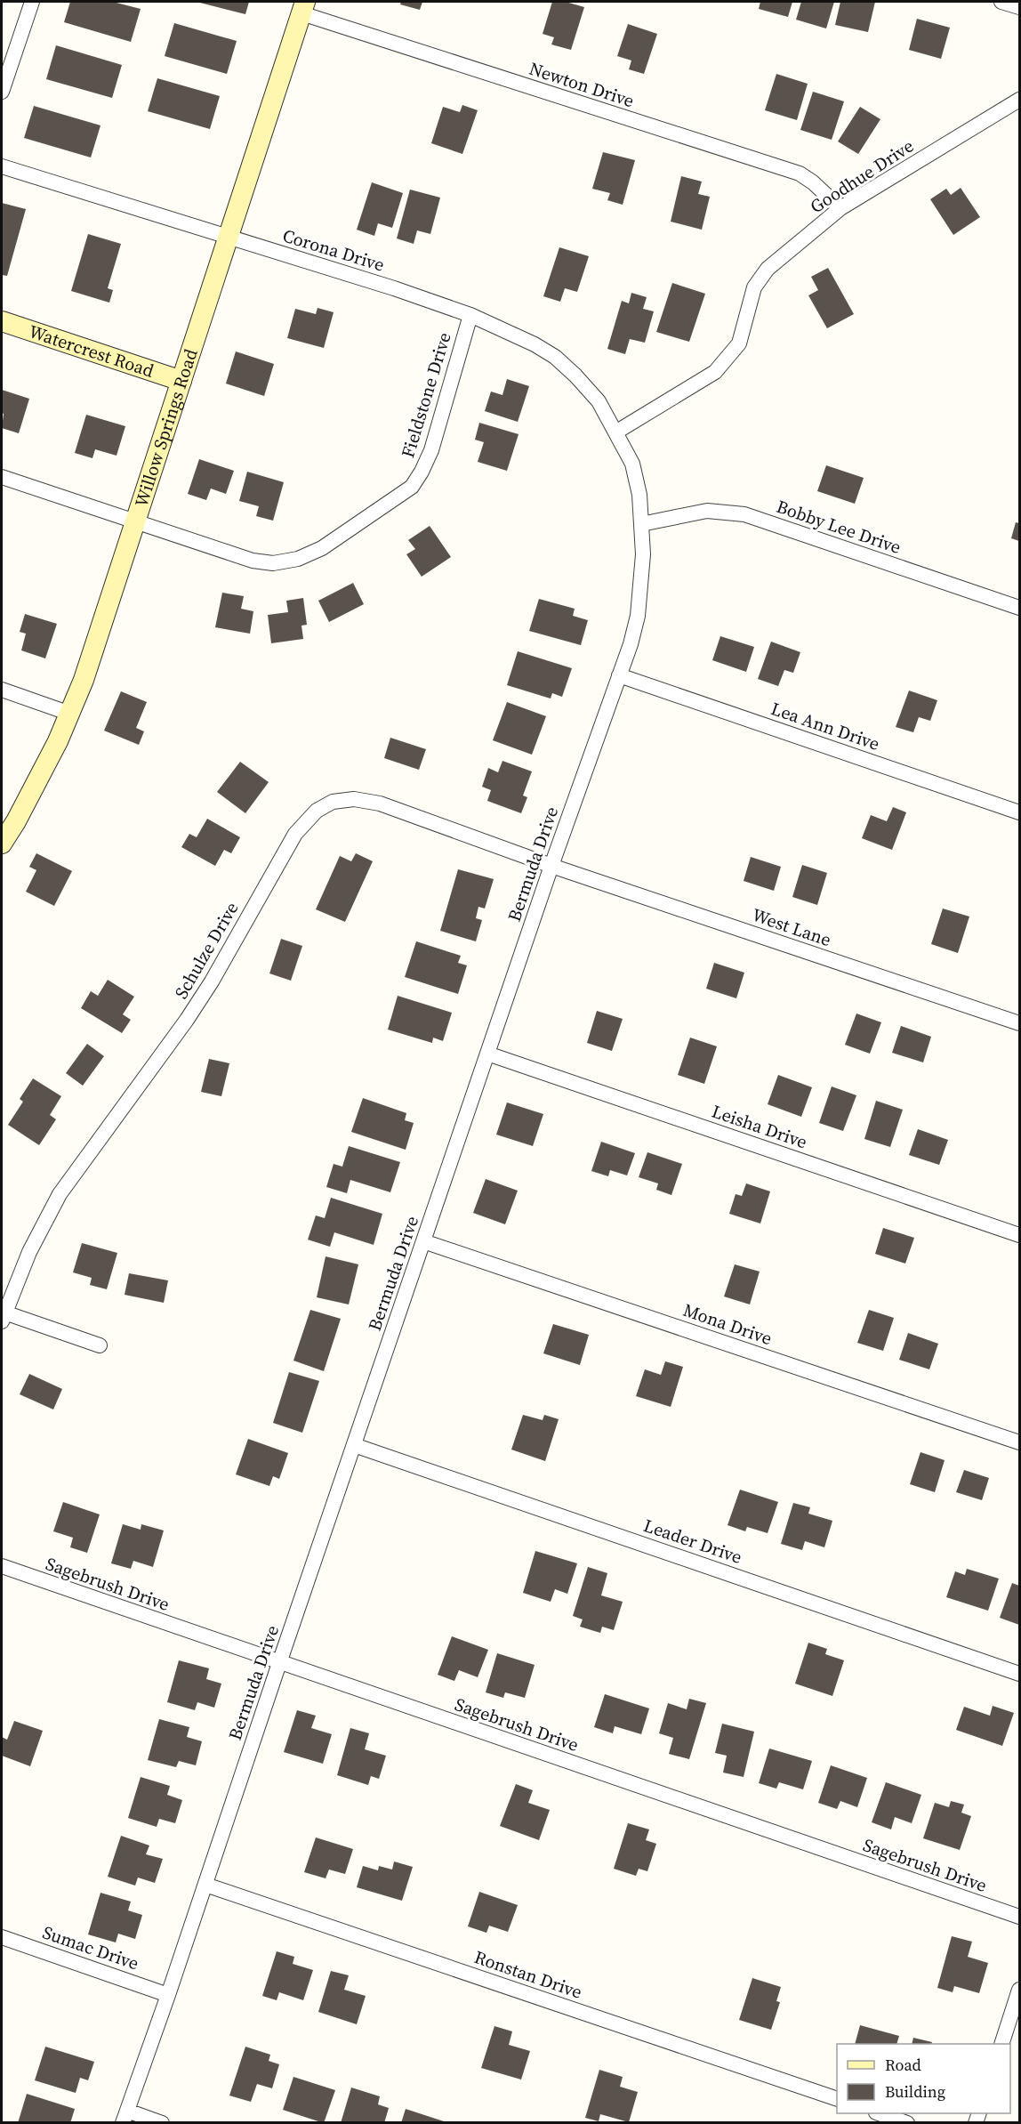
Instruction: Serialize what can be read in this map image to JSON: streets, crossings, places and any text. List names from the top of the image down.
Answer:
{
  "streets": {
    "street": [
      "Newton Drive",
      "Goodhue Drive",
      "Corona Drive",
      "Watercrest Road",
      "Fieldstone Drive",
      "Willow Springs Road",
      "Bobby Lee Drive",
      "Lea Ann Drive",
      "Bermuda Drive",
      "West Lane",
      "Schulze Drive",
      "Leisha Drive",
      "Mona Drive",
      "Leader Drive",
      "Sagebrush Drive",
      "Sumac Drive",
      "Ronstan Drive"
    ]
  },
  "crossings": [
    ["Newton Drive", "Goodhue Drive"],
    ["Newton Drive", "Willow Springs Road"],
    ["Goodhue Drive", "Corona Drive"],
    ["Goodhue Drive", "Bermuda Drive"],
    ["Corona Drive", "Fieldstone Drive"],
    ["Corona Drive", "Willow Springs Road"],
    ["Corona Drive", "Bermuda Drive"],
    ["Watercrest Road", "Willow Springs Road"],
    ["Fieldstone Drive", "Willow Springs Road"],
    ["Bobby Lee Drive", "Bermuda Drive"],
    ["Lea Ann Drive", "Bermuda Drive"],
    ["Bermuda Drive", "West Lane"],
    ["Bermuda Drive", "Schulze Drive"],
    ["Bermuda Drive", "Leisha Drive"],
    ["Bermuda Drive", "Mona Drive"],
    ["Bermuda Drive", "Leader Drive"],
    ["Bermuda Drive", "Sagebrush Drive"],
    ["Bermuda Drive", "Sumac Drive"],
    ["Bermuda Drive", "Ronstan Drive"],
    ["West Lane", "Schulze Drive"]
  ],
  "legend": ["Road", "Building"]
}
